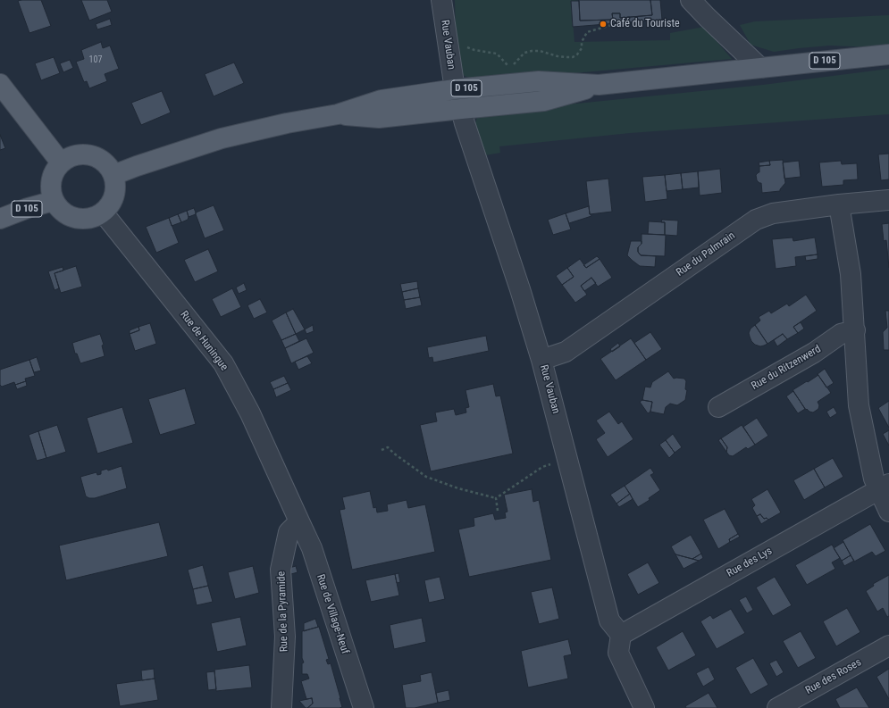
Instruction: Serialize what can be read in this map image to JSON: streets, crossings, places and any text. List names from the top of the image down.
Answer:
{
  "streets": {
    "main road": ["D 105"],
    "street": [
      "Rue Vauban",
      "Rue du Palmrain",
      "Rue de Huningue",
      "Rue du Ritzenwerd",
      "Rue des Lys",
      "Rue de la Pyramide",
      "Rue de Village-Neuf",
      "Rue des Roses"
    ]
  },
  "crossings": [
    ["Rue Vauban", "D 105"],
    ["Rue Vauban", "Rue du Palmrain"],
    ["Rue Vauban", "Rue des Lys"],
    ["D 105", "Rue de Huningue"],
    ["Rue de Huningue", "Rue de la Pyramide"],
    ["Rue de Huningue", "Rue de Village-Neuf"],
    ["Rue de la Pyramide", "Rue de Village-Neuf"]
  ],
  "places": ["Café du Touriste"],
  "house_numbers": ["107"]
}
